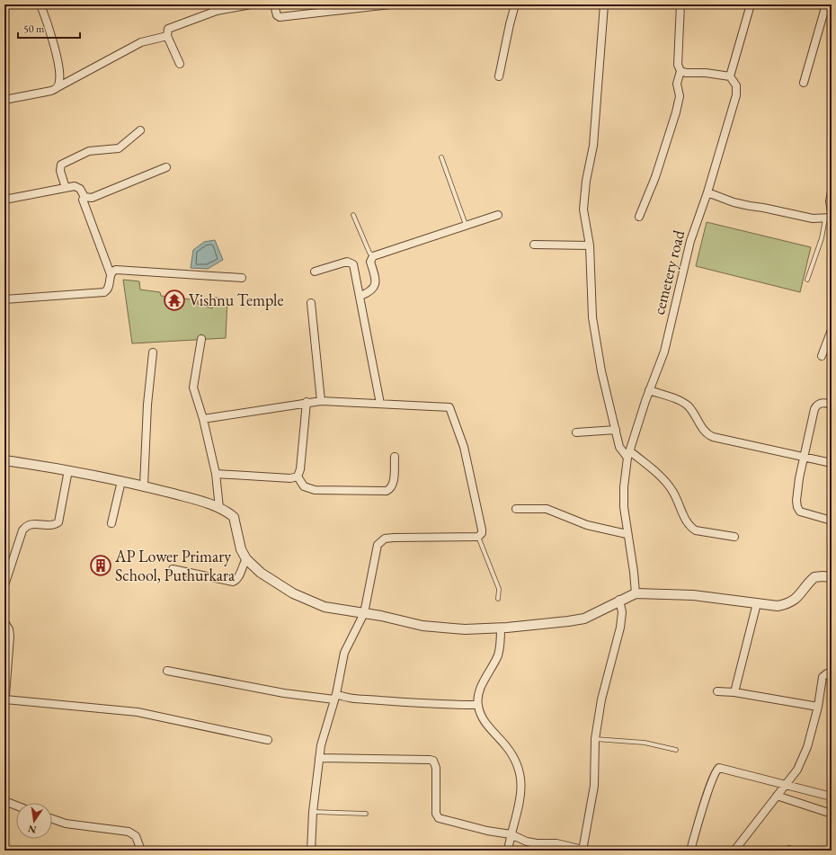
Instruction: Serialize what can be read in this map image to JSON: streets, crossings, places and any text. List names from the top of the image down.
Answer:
{
  "streets": {
    "street": ["cemetery road"]
  },
  "places": {
    "temple": ["Vishnu Temple"],
    "building": ["AP Lower Primary School, Puthurkara"]
  },
  "scale_bar": "50 m",
  "north": "bottom"
}
